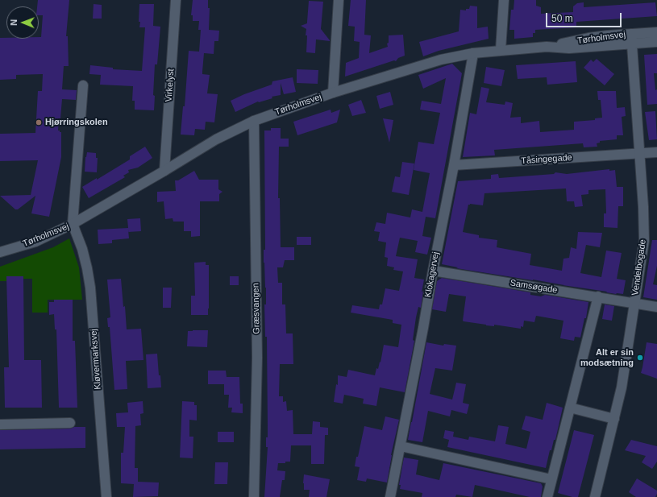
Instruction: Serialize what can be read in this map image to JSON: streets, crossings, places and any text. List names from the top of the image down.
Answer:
{
  "streets": {
    "street": [
      "Tørholmsvej",
      "Virkelyst",
      "Tåsingegade",
      "Vendelbogade",
      "Klokagervej",
      "Samsøgade",
      "Græsvangen",
      "Kløvermarksvej"
    ]
  },
  "crossings": [
    ["Tørholmsvej", "Virkelyst"],
    ["Tørholmsvej", "Vendelbogade"],
    ["Tørholmsvej", "Klokagervej"],
    ["Tørholmsvej", "Græsvangen"],
    ["Tørholmsvej", "Kløvermarksvej"],
    ["Tåsingegade", "Vendelbogade"],
    ["Tåsingegade", "Klokagervej"],
    ["Vendelbogade", "Samsøgade"],
    ["Klokagervej", "Samsøgade"]
  ],
  "places": ["Hjørringskolen", "Alt er sin modsætning"],
  "scale_bar": "50 m",
  "north": "left"
}
